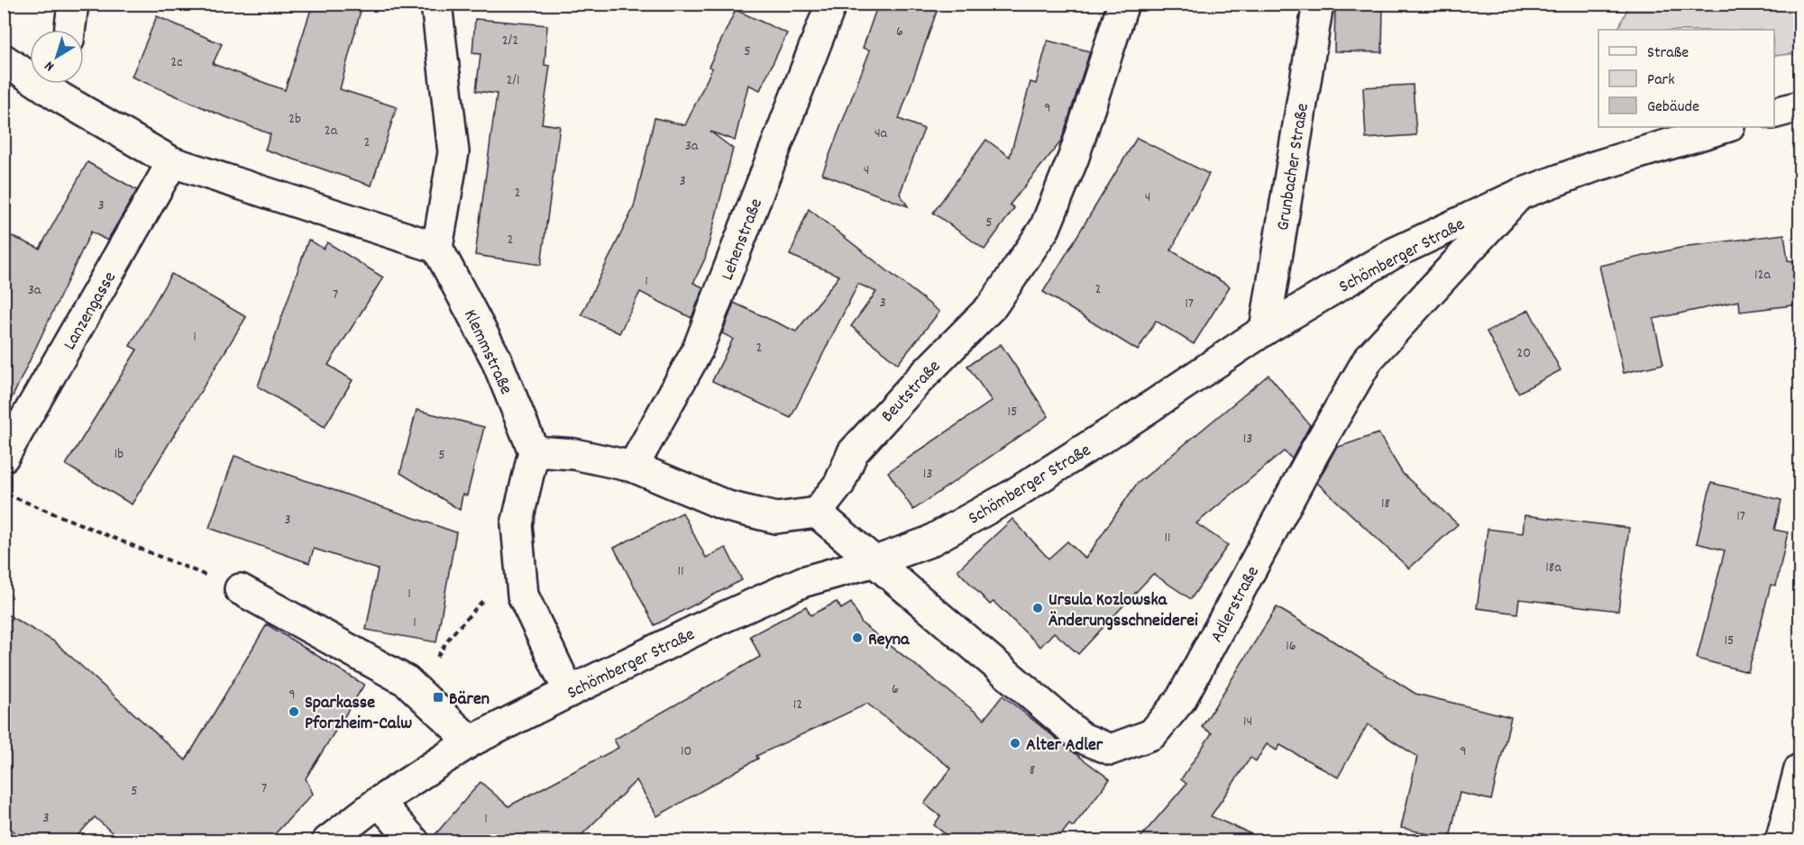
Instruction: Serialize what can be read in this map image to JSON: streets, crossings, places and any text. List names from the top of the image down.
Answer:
{
  "streets": {
    "street": [
      "Grunbacher Straße",
      "Lehenstraße",
      "Schömberger Straße",
      "Lanzengasse",
      "Klemmstraße",
      "Beutstraße",
      "Adlerstraße"
    ]
  },
  "crossings": [
    ["Grunbacher Straße", "Schömberger Straße"],
    ["Schömberger Straße", "Adlerstraße"],
    ["Beutstraße", "Adlerstraße"]
  ],
  "places": {
    "other": [
      "Ursula Kozlowska Änderungsschneiderei",
      "Reyna",
      "Sparkasse Pforzheim-Calw",
      "Alter Adler"
    ],
    "transit": ["Bären"]
  },
  "house_numbers": [
    "6",
    "2/2",
    "5",
    "2c",
    "2/1",
    "9",
    "2b",
    "2a",
    "4a",
    "2",
    "3a",
    "4",
    "3",
    "2",
    "4",
    "3",
    "5",
    "2",
    "12a",
    "1",
    "2",
    "3a",
    "7",
    "3",
    "17",
    "1",
    "2",
    "20",
    "15",
    "13",
    "1b",
    "5",
    "13",
    "18",
    "17",
    "3",
    "11",
    "18a",
    "11",
    "1",
    "1",
    "15",
    "16",
    "6",
    "9",
    "12",
    "14",
    "10",
    "9",
    "8",
    "7",
    "5",
    "3",
    "1"
  ],
  "legend": ["Straße", "Park", "Gebäude"],
  "north": "bottom left"
}
